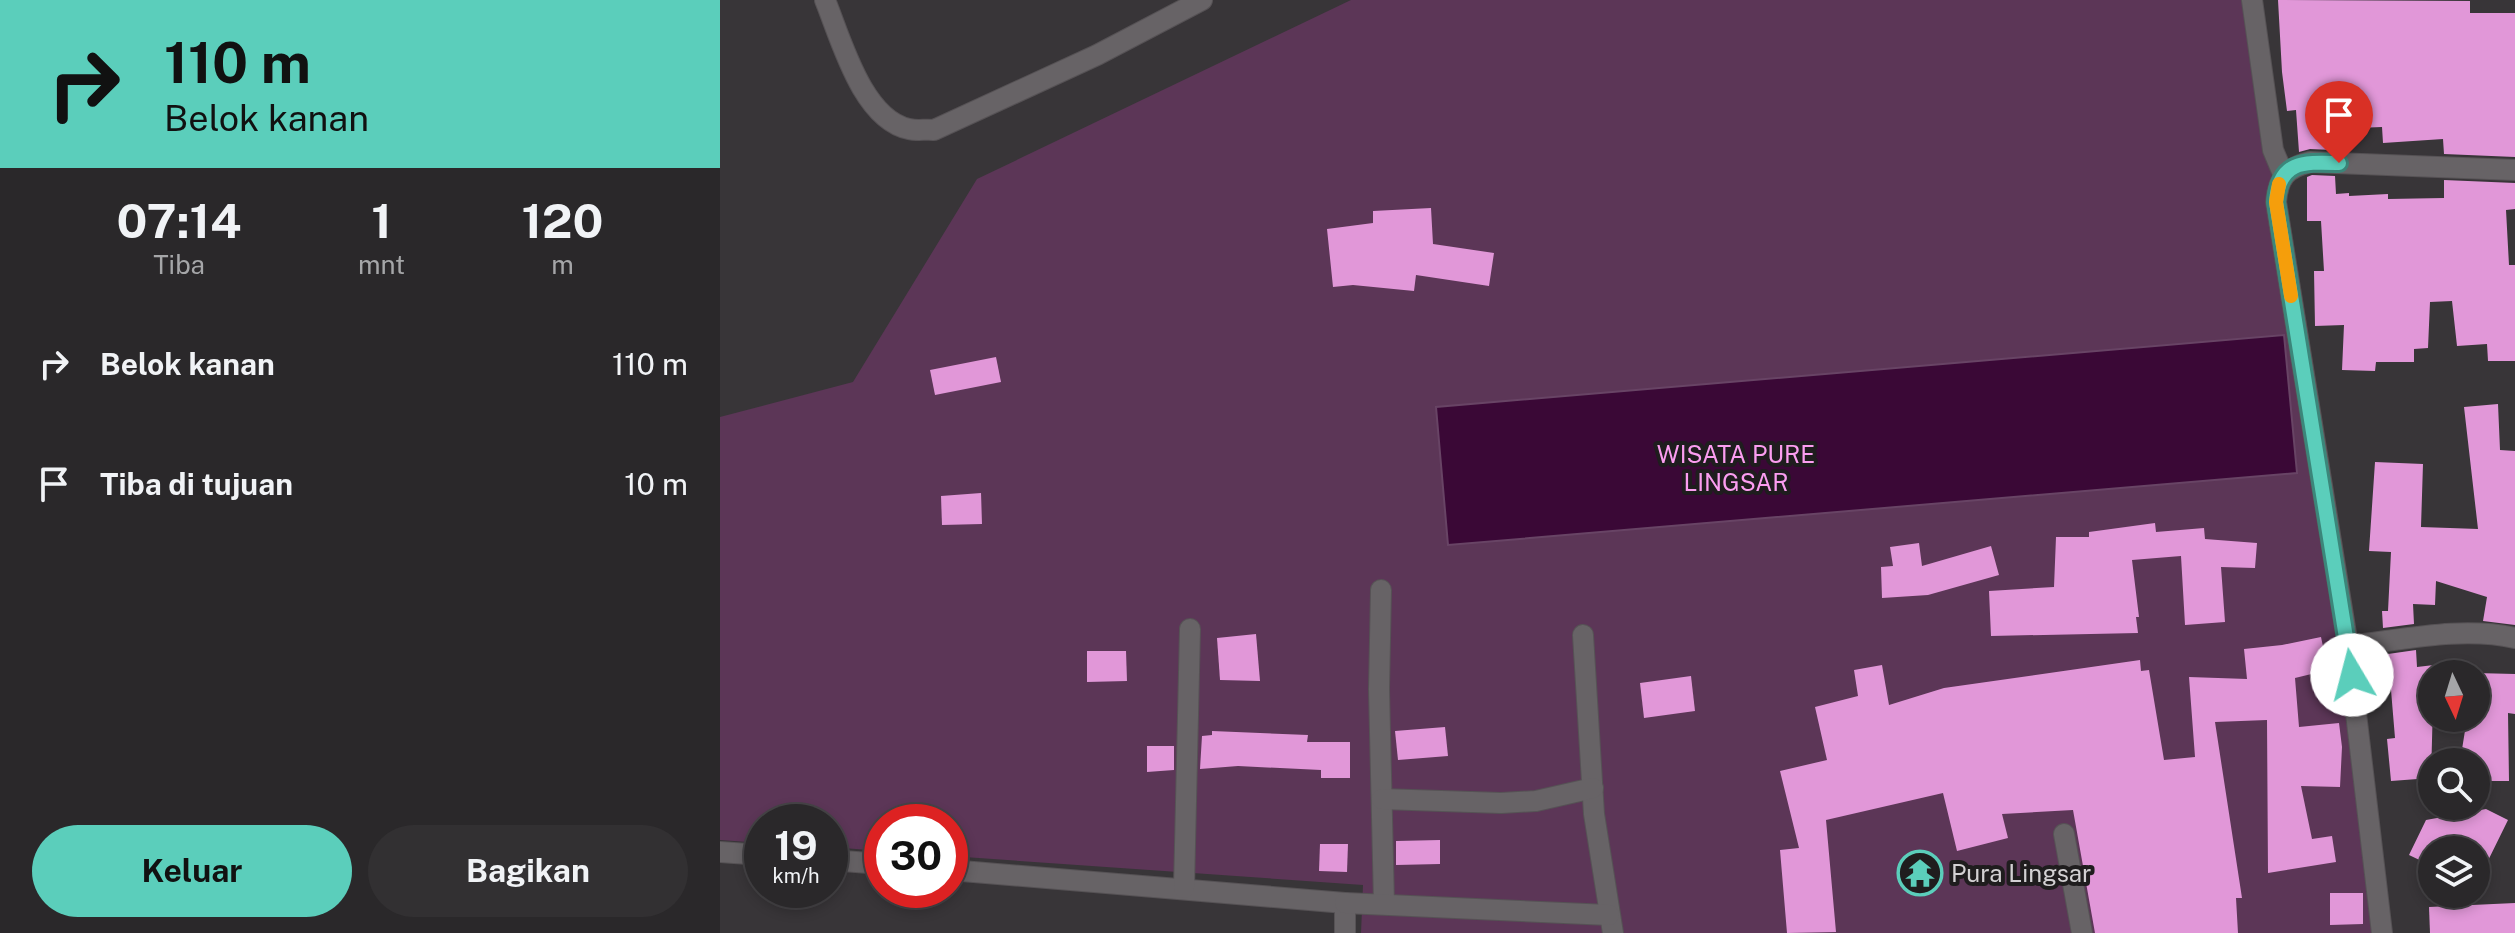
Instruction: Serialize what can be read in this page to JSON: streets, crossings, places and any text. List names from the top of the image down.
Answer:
{
  "parks": ["WISATA PURE LINGSAR"],
  "places": {
    "temple": ["Pura Lingsar"]
  },
  "north": "bottom",
  "page": {
    "turn": ["110 m", "Belok kanan"],
    "eta": [
      "07:14",
      "Tiba",
      "1",
      "mnt",
      "120",
      "m"
    ],
    "list": [
      {
        "name": "Belok kanan",
        "value": "110 m"
      },
      {
        "name": "Tiba di tujuan",
        "value": "10 m"
      }
    ],
    "speed": "19 km/h",
    "limit": "30",
    "buttons": ["Keluar", "Bagikan"]
  }
}
